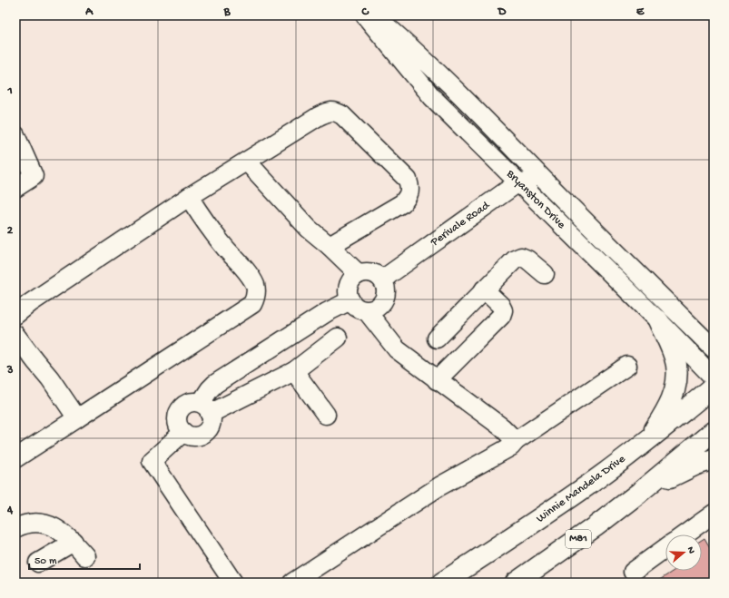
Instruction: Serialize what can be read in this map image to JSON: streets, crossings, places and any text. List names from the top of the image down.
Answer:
{
  "streets": {
    "main road": ["Winnie Mandela Drive", "M81"],
    "street": ["Bryanston Drive", "Perivale Road"]
  },
  "crossings": [
    ["Bryanston Drive", "Perivale Road"]
  ],
  "scale_bar": "50 m",
  "north": "right",
  "grid": {
    "columns": [
      "A",
      "B",
      "C",
      "D",
      "E"
    ],
    "rows": [
      "1",
      "2",
      "3",
      "4"
    ]
  }
}
